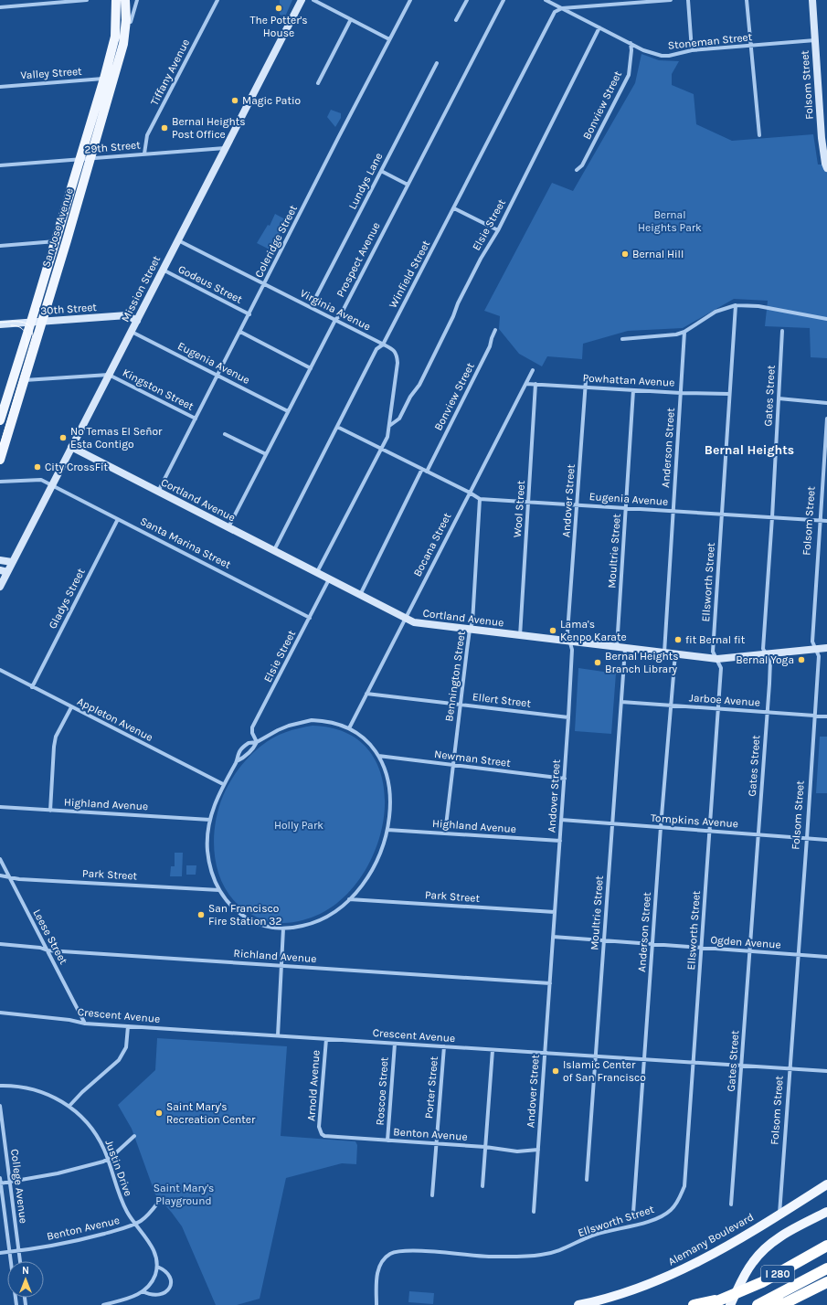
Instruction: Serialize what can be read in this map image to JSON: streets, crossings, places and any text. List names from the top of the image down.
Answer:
{
  "streets": {
    "highway": ["I 280"],
    "main road": ["San Jose Avenue", "Alemany Boulevard"],
    "street": [
      "Stoneman Street",
      "Tiffany Avenue",
      "Valley Street",
      "Folsom Street",
      "Bonview Street",
      "29th Street",
      "Lundys Lane",
      "Elsie Street",
      "Coleridge Street",
      "Prospect Avenue",
      "Winfield Street",
      "Godeus Street",
      "Mission Street",
      "30th Street",
      "Virginia Avenue",
      "Eugenia Avenue",
      "Powhattan Avenue",
      "Kingston Street",
      "Gates Street",
      "Anderson Street",
      "Cortland Avenue",
      "Andover Street",
      "Wool Street",
      "Santa Marina Street",
      "Bocana Street",
      "Moultrie Street",
      "Ellsworth Street",
      "Gladys Street",
      "Bennington Street",
      "Ellert Street",
      "Jarboe Avenue",
      "Appleton Avenue",
      "Newman Street",
      "Highland Avenue",
      "Tompkins Avenue",
      "Park Street",
      "Leese Street",
      "Ogden Avenue",
      "Richland Avenue",
      "Crescent Avenue",
      "Arnold Avenue",
      "Porter Street",
      "Roscoe Street",
      "Benton Avenue",
      "Justin Drive",
      "College Avenue"
    ]
  },
  "crossings": [
    ["Stoneman Street", "Folsom Street"],
    ["Stoneman Street", "Bonview Street"],
    ["Stoneman Street", "Elsie Street"],
    ["Stoneman Street", "Winfield Street"],
    ["Tiffany Avenue", "29th Street"],
    ["Valley Street", "San Jose Avenue"],
    ["Folsom Street", "Eugenia Avenue"],
    ["Folsom Street", "Cortland Avenue"],
    ["Folsom Street", "Jarboe Avenue"],
    ["Folsom Street", "Tompkins Avenue"],
    ["Folsom Street", "Ogden Avenue"],
    ["Folsom Street", "Crescent Avenue"],
    ["Folsom Street", "Alemany Boulevard"],
    ["Bonview Street", "Eugenia Avenue"],
    ["29th Street", "San Jose Avenue"],
    ["29th Street", "Mission Street"],
    ["Lundys Lane", "Virginia Avenue"],
    ["Elsie Street", "Virginia Avenue"],
    ["Elsie Street", "Cortland Avenue"],
    ["Elsie Street", "Santa Marina Street"],
    ["San Jose Avenue", "30th Street"],
    ["San Jose Avenue", "Kingston Street"],
    ["Coleridge Street", "Godeus Street"],
    ["Coleridge Street", "Virginia Avenue"],
    ["Coleridge Street", "Eugenia Avenue"],
    ["Coleridge Street", "Kingston Street"],
    ["Coleridge Street", "Cortland Avenue"],
    ["Prospect Avenue", "Virginia Avenue"],
    ["Prospect Avenue", "Eugenia Avenue"],
    ["Prospect Avenue", "Cortland Avenue"],
    ["Winfield Street", "Virginia Avenue"],
    ["Winfield Street", "Eugenia Avenue"],
    ["Winfield Street", "Cortland Avenue"],
    ["Godeus Street", "Mission Street"],
    ["Mission Street", "30th Street"],
    ["Mission Street", "Virginia Avenue"],
    ["Mission Street", "Eugenia Avenue"],
    ["Mission Street", "Kingston Street"],
    ["Mission Street", "Cortland Avenue"],
    ["Mission Street", "Santa Marina Street"],
    ["Virginia Avenue", "Eugenia Avenue"],
    ["Eugenia Avenue", "Gates Street"],
    ["Eugenia Avenue", "Anderson Street"],
    ["Eugenia Avenue", "Andover Street"],
    ["Eugenia Avenue", "Wool Street"],
    ["Eugenia Avenue", "Bocana Street"],
    ["Eugenia Avenue", "Moultrie Street"],
    ["Eugenia Avenue", "Ellsworth Street"],
    ["Eugenia Avenue", "Bennington Street"],
    ["Powhattan Avenue", "Anderson Street"],
    ["Powhattan Avenue", "Andover Street"],
    ["Powhattan Avenue", "Wool Street"],
    ["Powhattan Avenue", "Bocana Street"],
    ["Powhattan Avenue", "Moultrie Street"],
    ["Powhattan Avenue", "Ellsworth Street"],
    ["Gates Street", "Cortland Avenue"],
    ["Gates Street", "Jarboe Avenue"],
    ["Gates Street", "Tompkins Avenue"],
    ["Gates Street", "Ogden Avenue"],
    ["Gates Street", "Crescent Avenue"],
    ["Anderson Street", "Cortland Avenue"],
    ["Anderson Street", "Jarboe Avenue"],
    ["Anderson Street", "Tompkins Avenue"],
    ["Anderson Street", "Ogden Avenue"],
    ["Anderson Street", "Crescent Avenue"],
    ["Cortland Avenue", "Andover Street"],
    ["Cortland Avenue", "Wool Street"],
    ["Cortland Avenue", "Bocana Street"],
    ["Cortland Avenue", "Moultrie Street"],
    ["Cortland Avenue", "Ellsworth Street"],
    ["Cortland Avenue", "Bennington Street"],
    ["Andover Street", "Ellert Street"],
    ["Andover Street", "Newman Street"],
    ["Andover Street", "Highland Avenue"],
    ["Andover Street", "Tompkins Avenue"],
    ["Andover Street", "Park Street"],
    ["Andover Street", "Ogden Avenue"],
    ["Andover Street", "Richland Avenue"],
    ["Andover Street", "Crescent Avenue"],
    ["Andover Street", "Benton Avenue"],
    ["Santa Marina Street", "Gladys Street"],
    ["Bocana Street", "Ellert Street"],
    ["Moultrie Street", "Jarboe Avenue"],
    ["Moultrie Street", "Tompkins Avenue"],
    ["Moultrie Street", "Ogden Avenue"],
    ["Moultrie Street", "Crescent Avenue"],
    ["Ellsworth Street", "Jarboe Avenue"],
    ["Ellsworth Street", "Tompkins Avenue"],
    ["Ellsworth Street", "Ogden Avenue"],
    ["Ellsworth Street", "Crescent Avenue"],
    ["Gladys Street", "Appleton Avenue"],
    ["Bennington Street", "Ellert Street"],
    ["Bennington Street", "Newman Street"],
    ["Bennington Street", "Highland Avenue"],
    ["Park Street", "Leese Street"],
    ["Leese Street", "Richland Avenue"],
    ["Leese Street", "Crescent Avenue"],
    ["Crescent Avenue", "Arnold Avenue"],
    ["Crescent Avenue", "Porter Street"],
    ["Crescent Avenue", "Roscoe Street"],
    ["Arnold Avenue", "Benton Avenue"],
    ["Porter Street", "Benton Avenue"],
    ["Roscoe Street", "Benton Avenue"],
    ["Benton Avenue", "Justin Drive"],
    ["Benton Avenue", "College Avenue"]
  ],
  "districts": ["Bernal Heights"],
  "parks": ["Bernal Heights Park", "Holly Park", "Saint Mary's Playground"],
  "places": [
    "The Potter's House",
    "Magic Patio",
    "Bernal Heights Post Office",
    "Bernal Hill",
    "No Temas El Señor Esta Contigo",
    "City CrossFit",
    "Lama's Kenpo Karate",
    "fit Bernal fit",
    "Bernal Yoga",
    "Bernal Heights Branch Library",
    "San Francisco Fire Station 32",
    "Islamic Center of San Francisco",
    "Saint Mary's Recreation Center"
  ],
  "north": "top"
}
